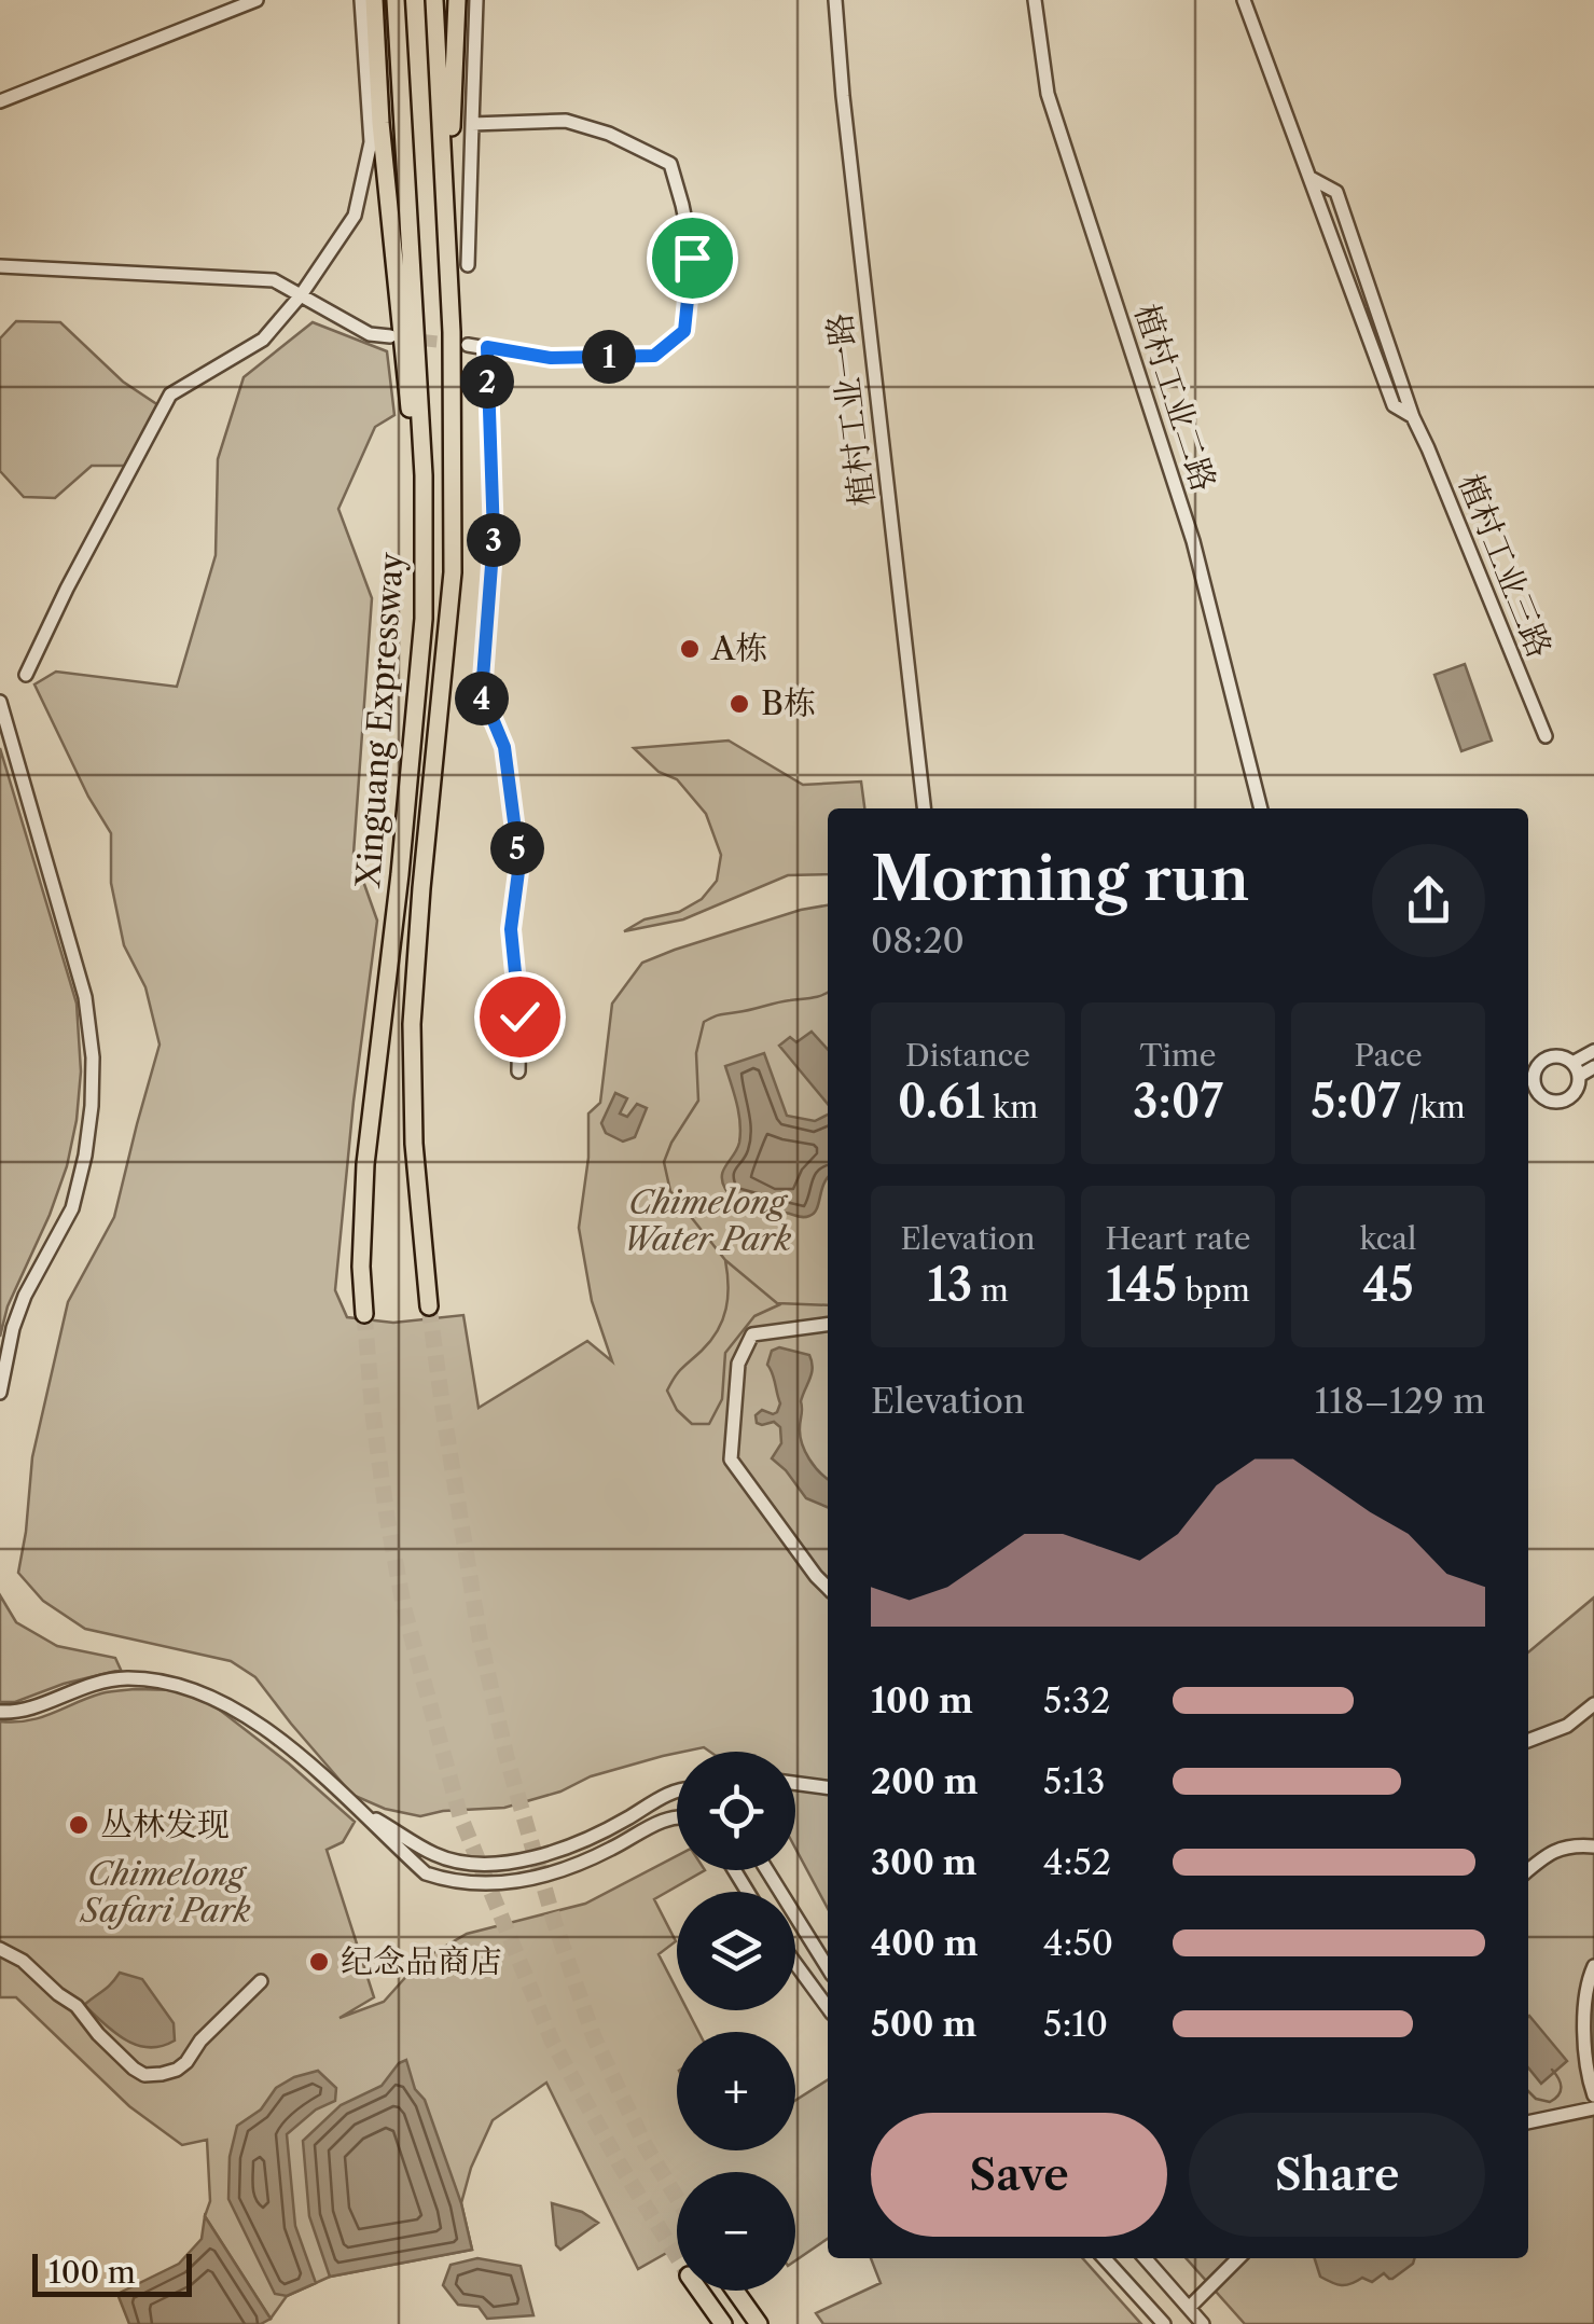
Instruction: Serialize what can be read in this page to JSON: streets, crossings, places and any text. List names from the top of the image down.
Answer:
{
  "streets": {
    "highway": ["Xinguang Expressway"],
    "street": ["植村工业二路", "植村工业一路", "植村工业三路"]
  },
  "parks": ["Chimelong Water Park", "Chimelong Safari Park"],
  "places": [
    "A栋",
    "B栋",
    "丛林发现",
    "纪念品商店"
  ],
  "scale_bar": "100 m",
  "page": {
    "pins": [
      "1",
      "2",
      "3",
      "4",
      "5"
    ],
    "heading": ["Morning run", "08:20"],
    "stats": [
      ["Distance", "0.61 km"],
      ["Time", "3:07"],
      ["Pace", "5:07 /km"],
      ["Elevation", "13 m"],
      ["Heart rate", "145 bpm"],
      ["kcal", "45"]
    ],
    "chart": ["Elevation", "118–129 m"],
    "list": [
      {
        "name": "100 m",
        "note": "5:32"
      },
      {
        "name": "200 m",
        "note": "5:13"
      },
      {
        "name": "300 m",
        "note": "4:52"
      },
      {
        "name": "400 m",
        "note": "4:50"
      },
      {
        "name": "500 m",
        "note": "5:10"
      }
    ],
    "map_buttons": ["+", "−"],
    "buttons": ["Save", "Share"],
    "scale": "100 m"
  }
}
